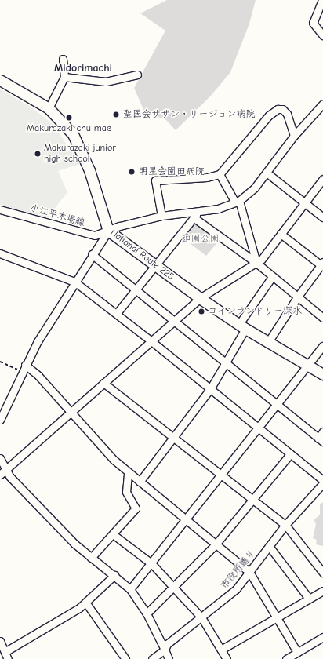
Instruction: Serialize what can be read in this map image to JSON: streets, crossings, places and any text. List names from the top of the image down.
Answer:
{
  "streets": {
    "highway": ["National Route 225"],
    "street": ["小江平木場線", "市役所通り"]
  },
  "crossings": [
    ["小江平木場線", "National Route 225"]
  ],
  "districts": ["Midorimachi"],
  "parks": ["迫園公園"],
  "places": [
    "聖医会サザン・リージョン病院",
    "Makurazaki-chu mae",
    "Makurazaki junior high school",
    "明星会園田病院",
    "コインランドリー深水"
  ]
}
